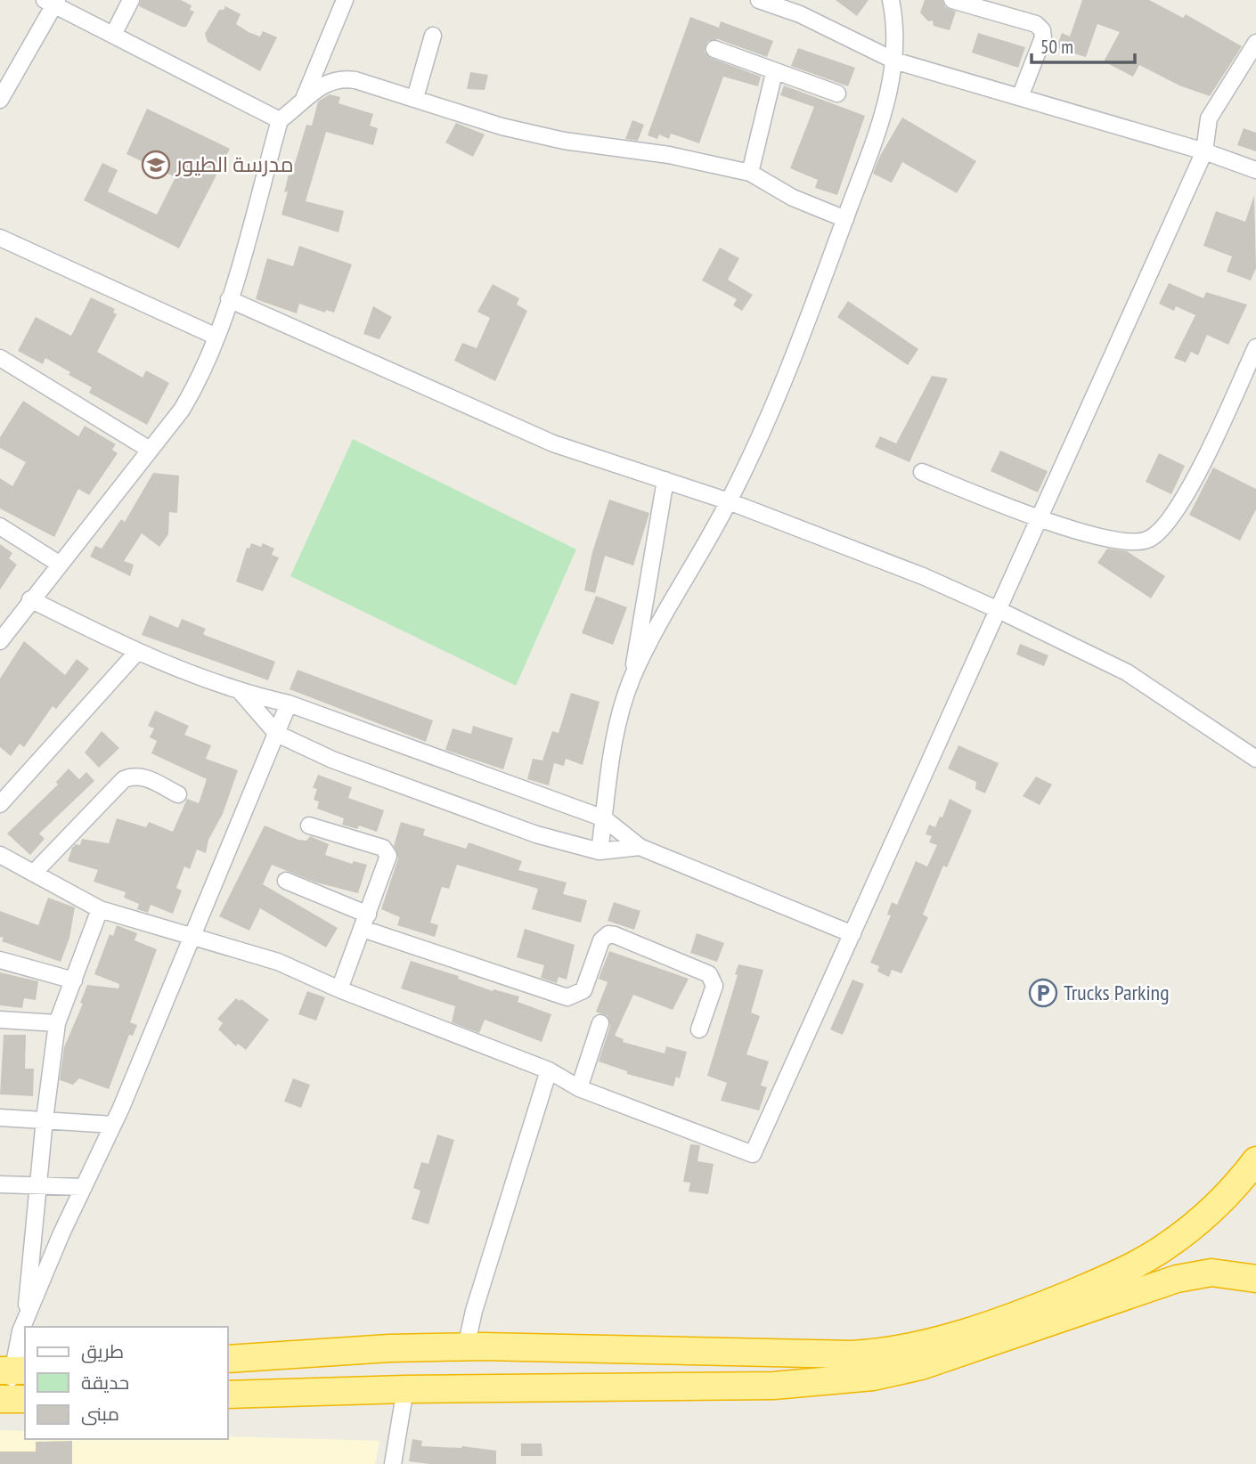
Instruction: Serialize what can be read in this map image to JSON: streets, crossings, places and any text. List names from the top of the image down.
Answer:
{
  "places": {
    "school or university": ["مدرسة الطيور"],
    "parking": ["Trucks Parking"]
  },
  "legend": ["طريق", "حديقة", "مبنى"],
  "scale_bar": "50 m"
}
